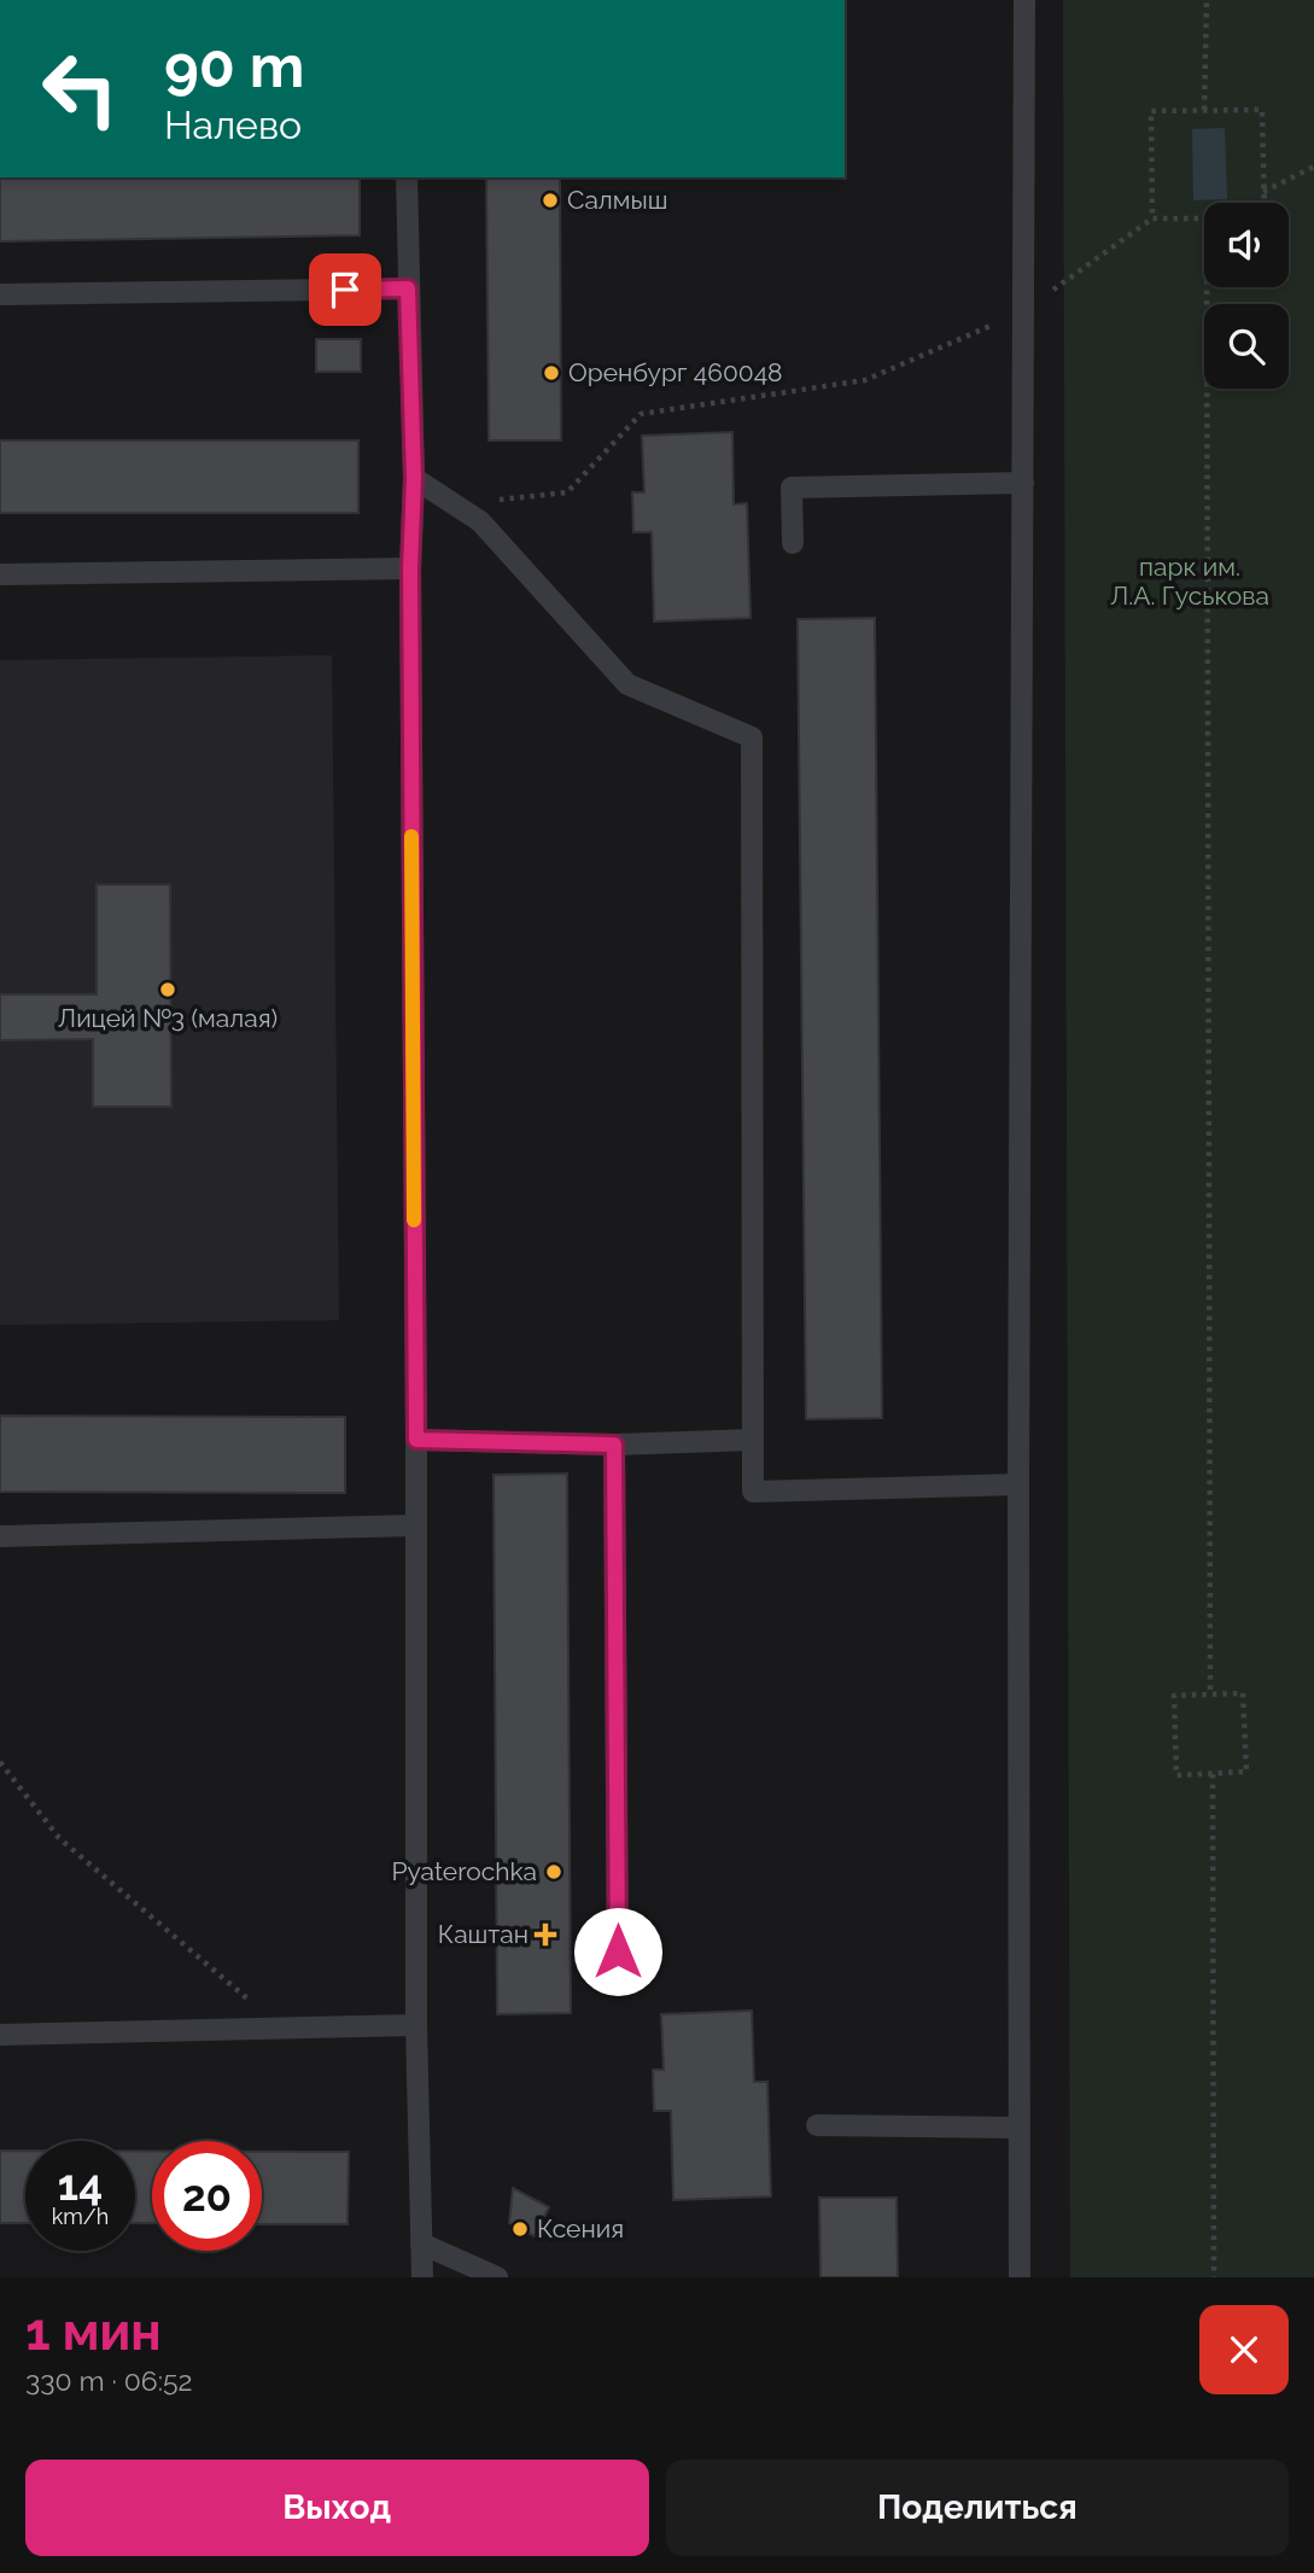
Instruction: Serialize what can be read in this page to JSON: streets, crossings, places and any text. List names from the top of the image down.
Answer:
{
  "parks": ["парк им. Л.А. Гуськова"],
  "places": {
    "other": [
      "Салмыш",
      "Оренбург 460048",
      "Лицей №3 (малая)",
      "Pyaterochka",
      "Ксения"
    ],
    "health": ["Каштан"]
  },
  "page": {
    "turn": ["90 m", "Налево"],
    "speed": "14 km/h",
    "limit": "20",
    "heading": ["1 мин", "330 m · 06:52"],
    "buttons": ["Выход", "Поделиться"]
  }
}
